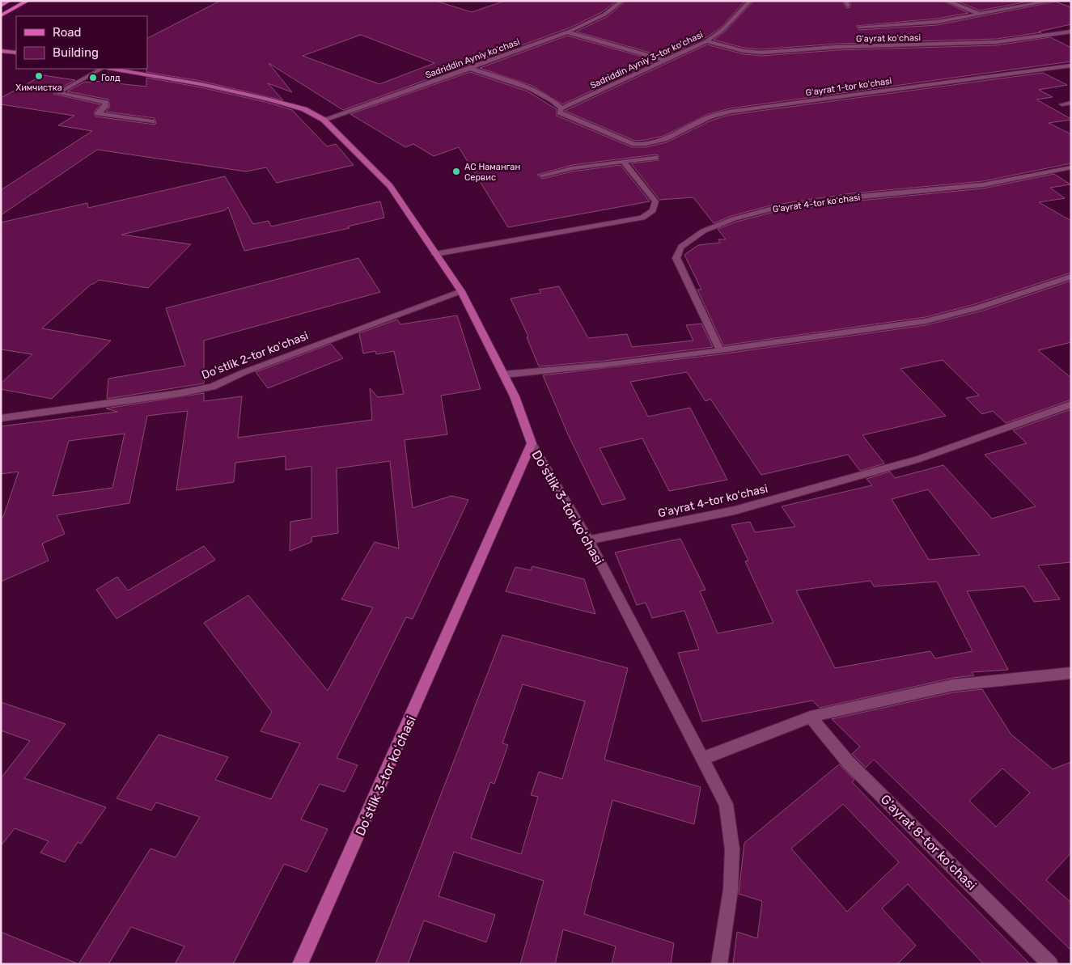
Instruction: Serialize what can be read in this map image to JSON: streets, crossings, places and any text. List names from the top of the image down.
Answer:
{
  "streets": {
    "street": [
      "Gʻayrat koʻchasi",
      "Sadriddin Ayniy koʻchasi",
      "Sadriddin Ayniy 3-tor koʻchasi",
      "Gʻayrat 1-tor koʻchasi",
      "G'ayrat 4-tor koʻchasi",
      "Doʻstlik 2-tor koʻchasi",
      "Doʻstlik 3-tor koʻchasi",
      "G'ayrat 8-tor koʻchasi"
    ]
  },
  "crossings": [
    ["Gʻayrat koʻchasi", "Sadriddin Ayniy 3-tor koʻchasi"],
    ["Sadriddin Ayniy 3-tor koʻchasi", "Gʻayrat 1-tor koʻchasi"],
    ["G'ayrat 4-tor koʻchasi", "Doʻstlik 3-tor koʻchasi"]
  ],
  "places": ["Химчистка", "Голд", "АС Наманган Сервис"],
  "legend": ["Road", "Building"]
}
